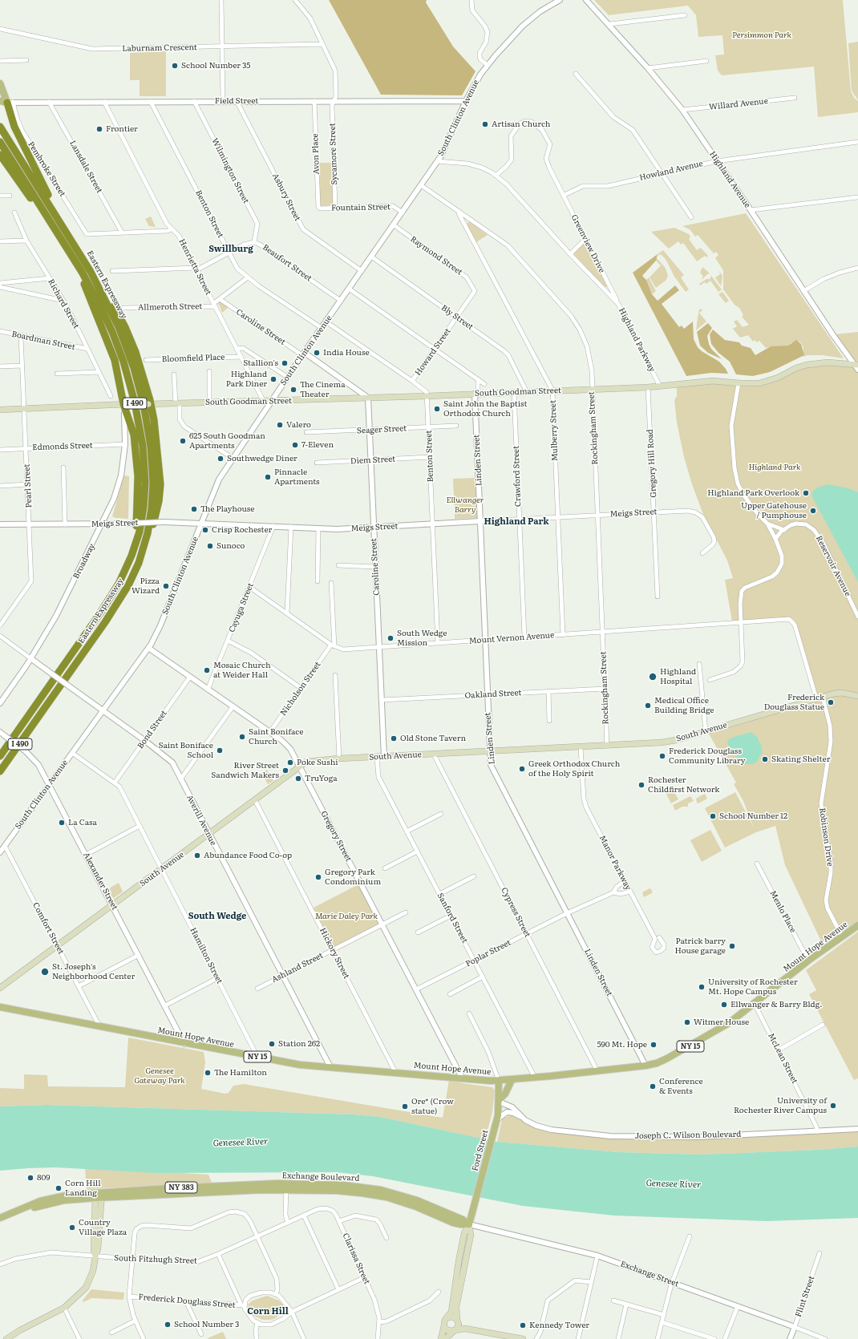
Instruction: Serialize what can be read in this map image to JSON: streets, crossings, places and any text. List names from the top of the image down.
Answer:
{
  "streets": {
    "highway": ["Eastern Expressway", "I 490"],
    "main road": [
      "South Goodman Street",
      "South Avenue",
      "Mount Hope Avenue",
      "NY 15",
      "Ford Street",
      "Exchange Boulevard",
      "NY 383"
    ],
    "street": [
      "Laburnam Crescent",
      "Field Street",
      "Willard Avenue",
      "South Clinton Avenue",
      "Avon Place",
      "Sycamore Street",
      "Lansdale Street",
      "Pembroke Street",
      "Wilmington Street",
      "Howland Avenue",
      "Highland Avenue",
      "Asbury Street",
      "Fountain Street",
      "Benton Street",
      "Greenview Drive",
      "Raymond Street",
      "Beaufort Street",
      "Henrietta Street",
      "Richard Street",
      "Allmeroth Street",
      "Bly Street",
      "Caroline Street",
      "Highland Parkway",
      "Boardman Street",
      "Howard Street",
      "Bloomfield Place",
      "Rockingham Street",
      "Seager Street",
      "Mulberry Street",
      "Edmonds Street",
      "Diem Street",
      "Linden Street",
      "Gregory Hill Road",
      "Crawford Street",
      "Pearl Street",
      "Meigs Street",
      "Broadway",
      "Reservoir Avenue",
      "Cayuga Street",
      "Mount Vernon Avenue",
      "Nicholson Street",
      "Oakland Street",
      "Bond Street",
      "Averill Avenue",
      "Gregory Street",
      "Robinson Drive",
      "Manor Parkway",
      "Alexander Street",
      "Menlo Place",
      "Cypress Street",
      "Sanford Street",
      "Comfort Street",
      "Hickory Street",
      "Poplar Street",
      "Hamilton Street",
      "Ashland Street",
      "McLean Street",
      "Joseph C. Wilson Boulevard",
      "Clarissa Street",
      "South Fitzhugh Street",
      "Exchange Street",
      "Flint Street",
      "Frederick Douglass Street"
    ]
  },
  "crossings": [
    ["Laburnam Crescent", "Sycamore Street"],
    ["Field Street", "South Clinton Avenue"],
    ["Field Street", "Avon Place"],
    ["Field Street", "Sycamore Street"],
    ["Field Street", "Lansdale Street"],
    ["Field Street", "Pembroke Street"],
    ["Field Street", "Wilmington Street"],
    ["Field Street", "Asbury Street"],
    ["Field Street", "Benton Street"],
    ["Field Street", "Henrietta Street"],
    ["Willard Avenue", "Highland Avenue"],
    ["South Clinton Avenue", "Asbury Street"],
    ["South Clinton Avenue", "Fountain Street"],
    ["South Clinton Avenue", "Benton Street"],
    ["South Clinton Avenue", "Raymond Street"],
    ["South Clinton Avenue", "Beaufort Street"],
    ["South Clinton Avenue", "Bly Street"],
    ["South Clinton Avenue", "Caroline Street"],
    ["South Clinton Avenue", "Highland Parkway"],
    ["South Clinton Avenue", "South Goodman Street"],
    ["South Clinton Avenue", "Rockingham Street"],
    ["South Clinton Avenue", "Meigs Street"],
    ["South Clinton Avenue", "Averill Avenue"],
    ["South Clinton Avenue", "Gregory Street"],
    ["South Clinton Avenue", "Alexander Street"],
    ["South Clinton Avenue", "Comfort Street"],
    ["South Clinton Avenue", "Hamilton Street"],
    ["Avon Place", "Fountain Street"],
    ["Sycamore Street", "Fountain Street"],
    ["Lansdale Street", "Pembroke Street"],
    ["Wilmington Street", "Beaufort Street"],
    ["Howland Avenue", "Highland Avenue"],
    ["Howland Avenue", "Greenview Drive"],
    ["Highland Avenue", "South Goodman Street"],
    ["Benton Street", "Beaufort Street"],
    ["Benton Street", "South Goodman Street"],
    ["Benton Street", "Seager Street"],
    ["Benton Street", "Diem Street"],
    ["Benton Street", "Meigs Street"],
    ["Benton Street", "Mount Vernon Avenue"],
    ["Greenview Drive", "Highland Parkway"],
    ["Raymond Street", "Howard Street"],
    ["Beaufort Street", "Henrietta Street"],
    ["Henrietta Street", "Allmeroth Street"],
    ["Henrietta Street", "Bloomfield Place"],
    ["Henrietta Street", "South Goodman Street"],
    ["Richard Street", "Boardman Street"],
    ["Bly Street", "Howard Street"],
    ["Bly Street", "South Goodman Street"],
    ["Caroline Street", "South Goodman Street"],
    ["Caroline Street", "Seager Street"],
    ["Caroline Street", "Diem Street"],
    ["Caroline Street", "Meigs Street"],
    ["Caroline Street", "Mount Vernon Avenue"],
    ["Caroline Street", "Oakland Street"],
    ["Caroline Street", "South Avenue"],
    ["Highland Parkway", "South Goodman Street"],
    ["Boardman Street", "Pearl Street"],
    ["South Goodman Street", "Rockingham Street"],
    ["South Goodman Street", "Mulberry Street"],
    ["South Goodman Street", "Linden Street"],
    ["South Goodman Street", "Gregory Hill Road"],
    ["South Goodman Street", "Crawford Street"],
    ["South Goodman Street", "Pearl Street"],
    ["South Goodman Street", "Broadway"],
    ["Rockingham Street", "Mulberry Street"],
    ["Rockingham Street", "Meigs Street"],
    ["Rockingham Street", "Mount Vernon Avenue"],
    ["Rockingham Street", "Oakland Street"],
    ["Rockingham Street", "South Avenue"],
    ["Mulberry Street", "Meigs Street"],
    ["Mulberry Street", "Mount Vernon Avenue"],
    ["Edmonds Street", "Pearl Street"],
    ["Edmonds Street", "Broadway"],
    ["Linden Street", "Meigs Street"],
    ["Linden Street", "Mount Vernon Avenue"],
    ["Linden Street", "Oakland Street"],
    ["Linden Street", "South Avenue"],
    ["Linden Street", "Mount Hope Avenue"],
    ["Linden Street", "Poplar Street"],
    ["Gregory Hill Road", "Meigs Street"],
    ["Crawford Street", "Meigs Street"],
    ["Crawford Street", "Mount Vernon Avenue"],
    ["Pearl Street", "Meigs Street"],
    ["Meigs Street", "Broadway"],
    ["Meigs Street", "Cayuga Street"],
    ["Broadway", "Averill Avenue"],
    ["Cayuga Street", "Mount Vernon Avenue"],
    ["Cayuga Street", "Gregory Street"],
    ["Mount Vernon Avenue", "Nicholson Street"],
    ["Mount Vernon Avenue", "South Avenue"],
    ["Nicholson Street", "Gregory Street"],
    ["Bond Street", "Averill Avenue"],
    ["Bond Street", "Gregory Street"],
    ["Bond Street", "Hamilton Street"],
    ["South Avenue", "Averill Avenue"],
    ["South Avenue", "Gregory Street"],
    ["South Avenue", "Robinson Drive"],
    ["South Avenue", "Manor Parkway"],
    ["South Avenue", "Alexander Street"],
    ["South Avenue", "Cypress Street"],
    ["South Avenue", "Sanford Street"],
    ["South Avenue", "Comfort Street"],
    ["South Avenue", "Hickory Street"],
    ["South Avenue", "Hamilton Street"],
    ["Averill Avenue", "Mount Hope Avenue"],
    ["Averill Avenue", "Ashland Street"],
    ["Gregory Street", "Mount Hope Avenue"],
    ["Gregory Street", "Poplar Street"],
    ["Gregory Street", "Ashland Street"],
    ["Robinson Drive", "Mount Hope Avenue"],
    ["Manor Parkway", "Poplar Street"],
    ["Alexander Street", "Mount Hope Avenue"],
    ["Menlo Place", "Mount Hope Avenue"],
    ["Cypress Street", "Mount Hope Avenue"],
    ["Cypress Street", "Poplar Street"],
    ["Sanford Street", "Mount Hope Avenue"],
    ["Sanford Street", "Poplar Street"],
    ["Comfort Street", "Mount Hope Avenue"],
    ["Mount Hope Avenue", "Hickory Street"],
    ["Mount Hope Avenue", "Hamilton Street"],
    ["Mount Hope Avenue", "McLean Street"],
    ["Mount Hope Avenue", "Ford Street"],
    ["Hickory Street", "Ashland Street"],
    ["McLean Street", "Joseph C. Wilson Boulevard"],
    ["Joseph C. Wilson Boulevard", "Ford Street"],
    ["Ford Street", "Exchange Boulevard"],
    ["Ford Street", "Exchange Street"],
    ["Exchange Boulevard", "Exchange Street"],
    ["Clarissa Street", "South Fitzhugh Street"],
    ["Exchange Street", "Flint Street"]
  ],
  "districts": [
    "Swillburg",
    "Highland Park",
    "South Wedge",
    "Corn Hill"
  ],
  "water": ["Genesee River"],
  "parks": [
    "Persimmon Park",
    "Highland Park",
    "Ellwanger Barry",
    "Marie Daley Park",
    "Genesee Gateway Park"
  ],
  "places": [
    "School Number 35",
    "Artisan Church",
    "Frontier",
    "India House",
    "Stallion's",
    "Highland Park Diner",
    "The Cinema Theater",
    "Saint John the Baptist Orthodox Church",
    "Valero",
    "625 South Goodman Apartments",
    "7-Eleven",
    "Southwedge Diner",
    "Pinnacle Apartments",
    "Highland Park Overlook",
    "The Playhouse",
    "Upper Gatehouse / Pumphouse",
    "Crisp Rochester",
    "Sunoco",
    "Pizza Wizard",
    "South Wedge Mission",
    "Mosaic Church at Weider Hall",
    "Highland Hospital",
    "Frederick Douglass Statue",
    "Medical Office Building Bridge",
    "Saint Boniface Church",
    "Old Stone Tavern",
    "Saint Boniface School",
    "Frederick Douglass Community Library",
    "Skating Shelter",
    "Poke Sushi",
    "Greek Orthodox Church of the Holy Spirit",
    "River Street Sandwich Makers",
    "TruYoga",
    "Rochester Childfirst Network",
    "School Number 12",
    "La Casa",
    "Abundance Food Co-op",
    "Gregory Park Condominium",
    "Patrick barry House garage",
    "St. Joseph's Neighborhood Center",
    "University of Rochester Mt. Hope Campus",
    "Ellwanger & Barry Bldg.",
    "Witmer House",
    "Station 262",
    "590 Mt. Hope",
    "The Hamilton",
    "Conference & Events",
    "University of Rochester River Campus",
    "Ore* (Crow statue)",
    "809",
    "Corn Hill Landing",
    "Country Village Plaza",
    "School Number 3",
    "Kennedy Tower"
  ]
}
